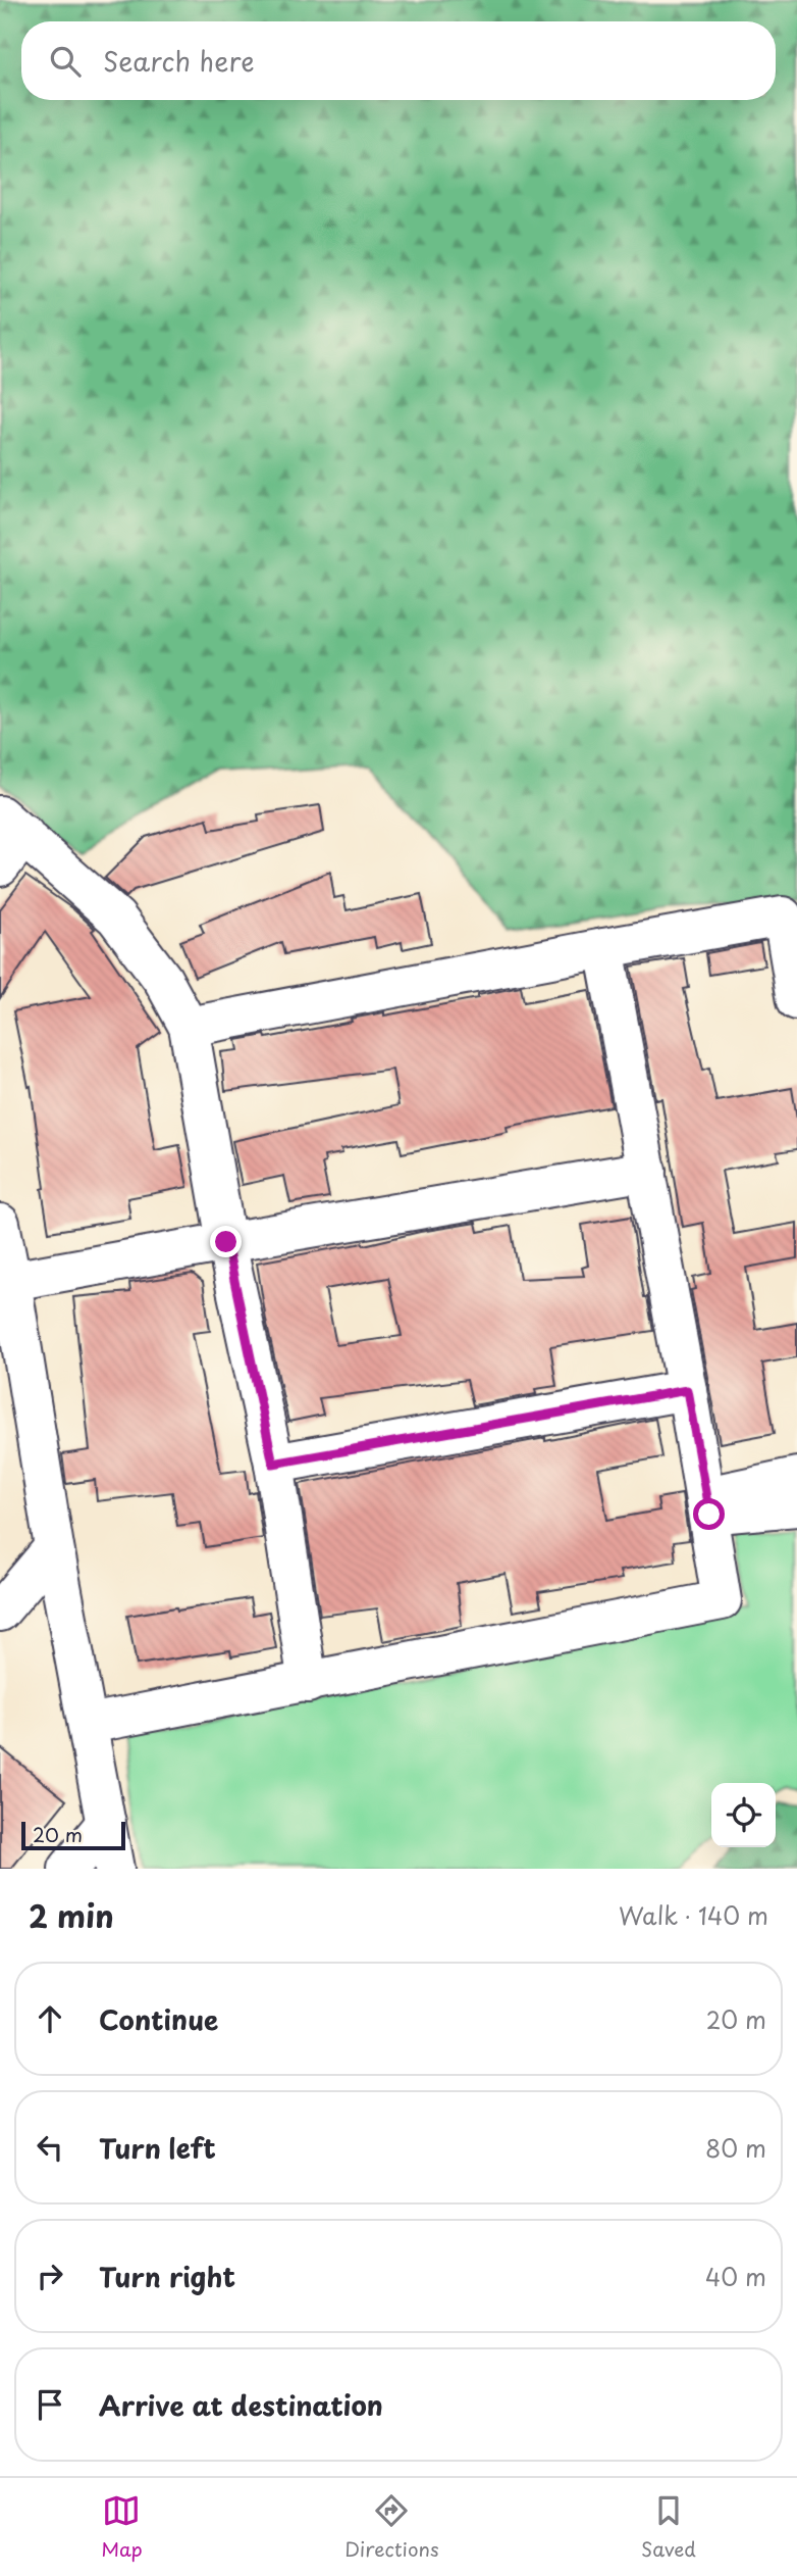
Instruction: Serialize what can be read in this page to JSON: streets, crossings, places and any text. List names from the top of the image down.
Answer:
{
  "scale_bar": "20 m",
  "page": {
    "search": "Search here",
    "scale": "20 m",
    "heading": ["2 min", "Walk · 140 m"],
    "list": [
      ["Continue", "20 m"],
      ["Turn left", "80 m"],
      ["Turn right", "40 m"],
      "Arrive at destination"
    ],
    "nav": ["Map", "Directions", "Saved"]
  }
}
